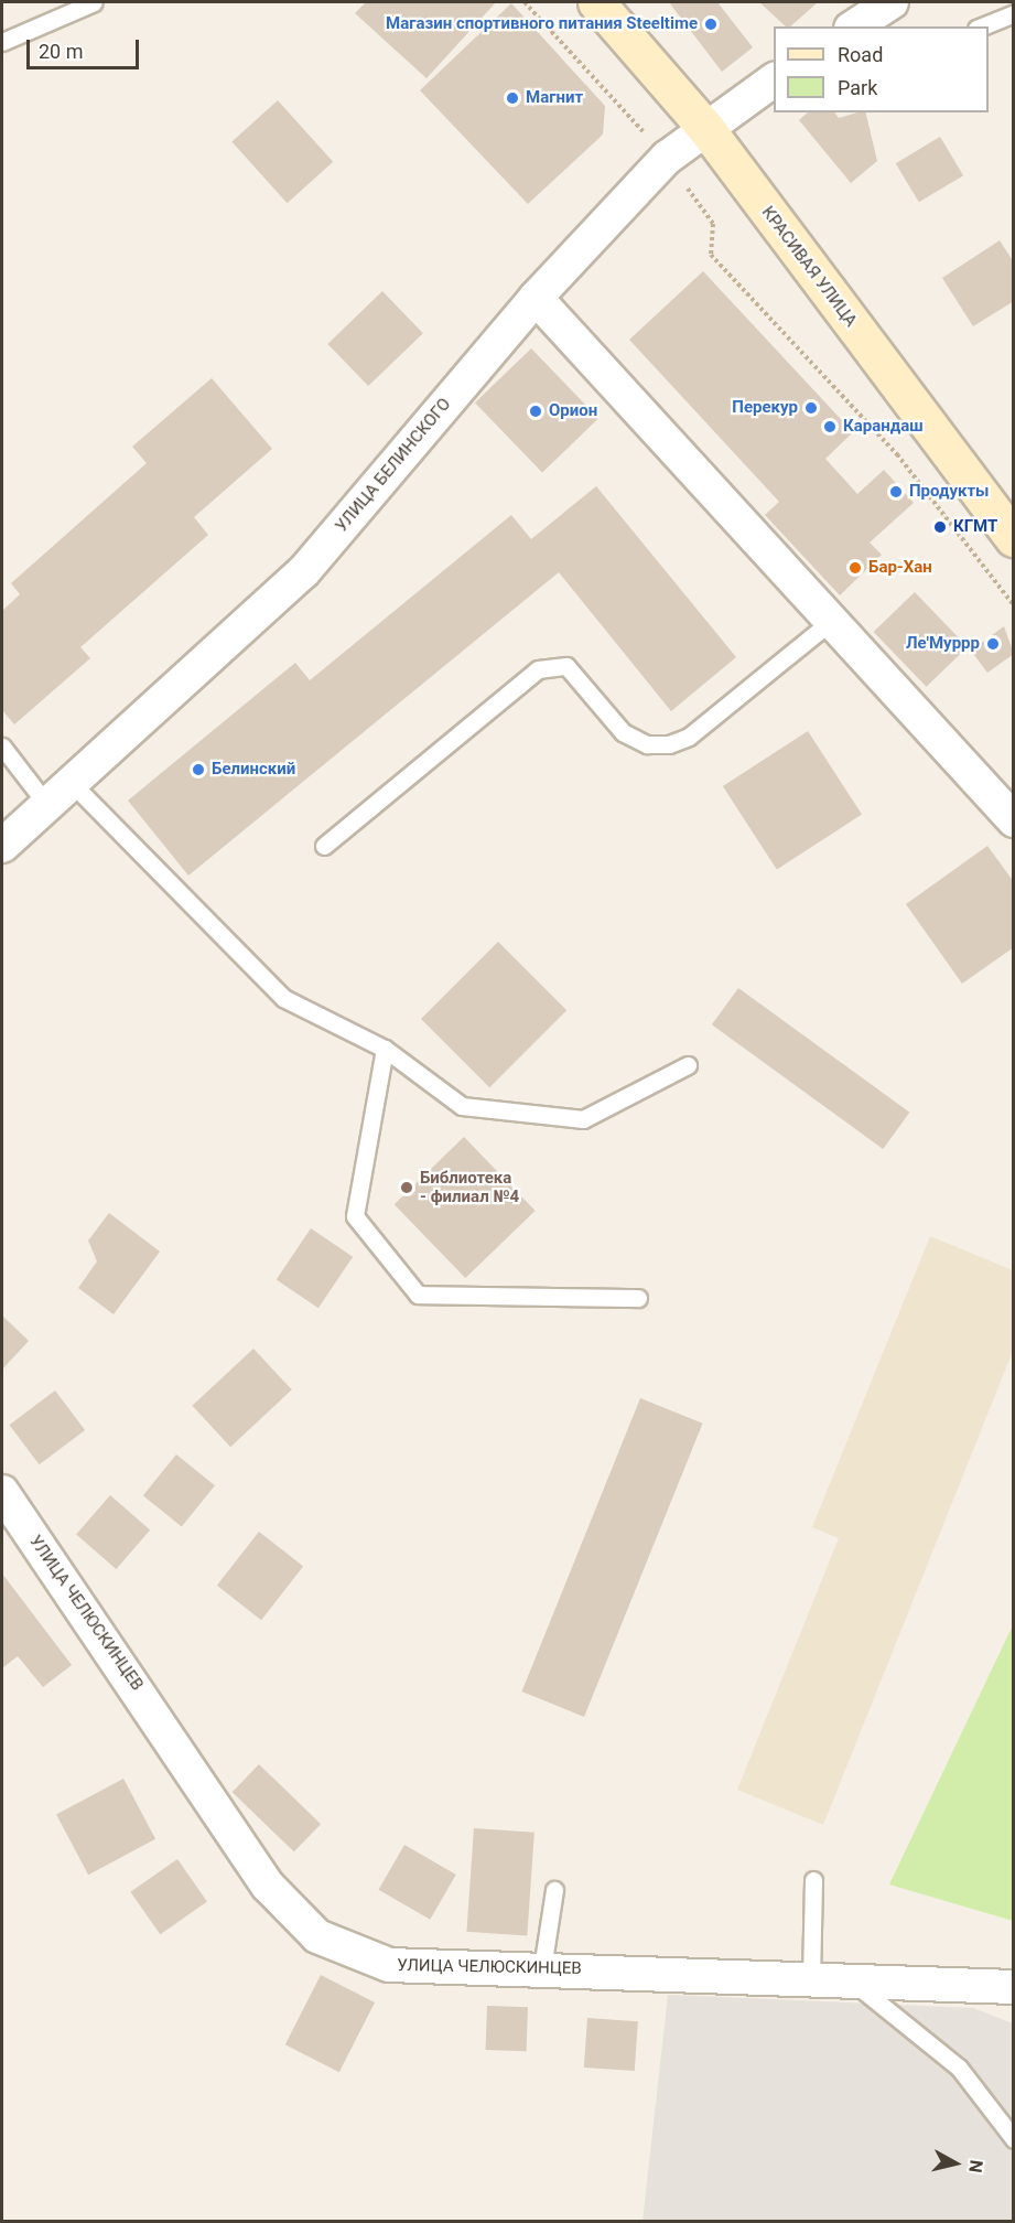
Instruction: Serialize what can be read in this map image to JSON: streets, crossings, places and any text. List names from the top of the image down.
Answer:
{
  "streets": {
    "main road": ["КРАСИВАЯ УЛИЦА"],
    "street": ["УЛИЦА БЕЛИНСКОГО", "УЛИЦА ЧЕЛЮСКИНЦЕВ"]
  },
  "crossings": [
    ["КРАСИВАЯ УЛИЦА", "УЛИЦА БЕЛИНСКОГО"]
  ],
  "places": [
    "Магазин спортивного питания Steeltime",
    "Магнит",
    "Перекур",
    "Орион",
    "Карандаш",
    "Продукты",
    "КГМТ",
    "Бар-Хан",
    "Ле'Муррр",
    "Белинский",
    "Библиотека - филиал №4"
  ],
  "legend": ["Road", "Park"],
  "scale_bar": "20 m",
  "north": "right"
}
